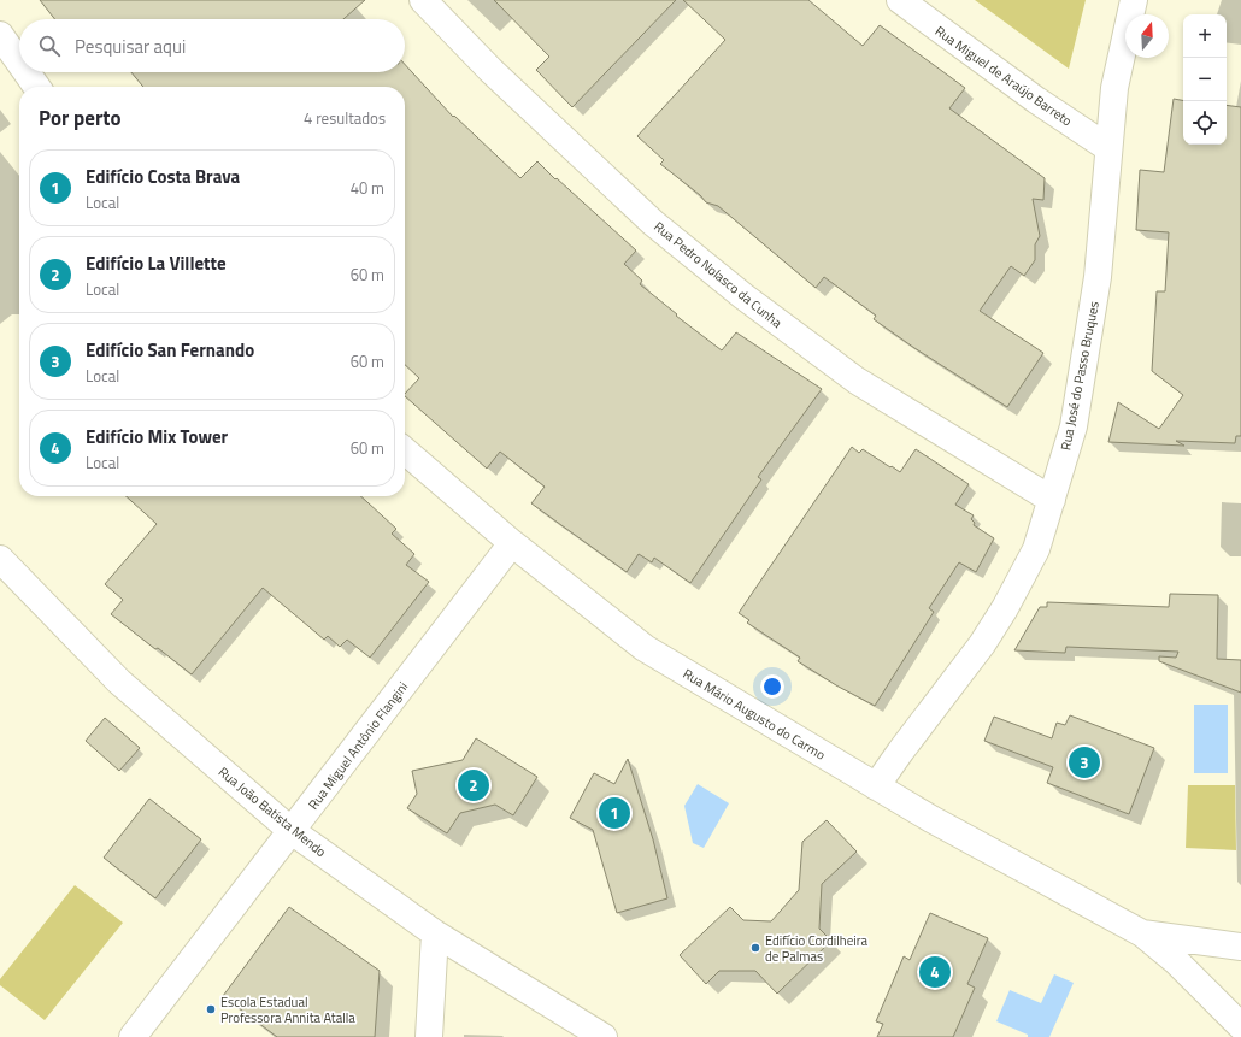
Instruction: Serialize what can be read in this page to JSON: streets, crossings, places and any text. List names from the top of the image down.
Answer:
{
  "streets": {
    "street": [
      "Rua Miguel de Araújo Barreto",
      "Rua Pedro Nolasco da Cunha",
      "Rua José do Passo Bruques",
      "Rua Mário Augusto do Carmo",
      "Rua Miguel Antônio Flangini",
      "Rua João Batista Mendo"
    ]
  },
  "crossings": [
    ["Rua Miguel de Araújo Barreto", "Rua José do Passo Bruques"],
    ["Rua Pedro Nolasco da Cunha", "Rua José do Passo Bruques"],
    ["Rua José do Passo Bruques", "Rua Mário Augusto do Carmo"],
    ["Rua Mário Augusto do Carmo", "Rua Miguel Antônio Flangini"],
    ["Rua Miguel Antônio Flangini", "Rua João Batista Mendo"]
  ],
  "places": ["Edifício Cordilheira de Palmas", "Escola Estadual Professora Annita Atalla"],
  "north": "top",
  "page": {
    "map_buttons": ["+", "−"],
    "search": "Pesquisar aqui",
    "heading": ["Por perto", "4 resultados"],
    "list": [
      {
        "mark": "1",
        "name": "Edifício Costa Brava",
        "note": "Local",
        "value": "40 m"
      },
      {
        "mark": "2",
        "name": "Edifício La Villette",
        "note": "Local",
        "value": "60 m"
      },
      {
        "mark": "3",
        "name": "Edifício San Fernando",
        "note": "Local",
        "value": "60 m"
      },
      {
        "mark": "4",
        "name": "Edifício Mix Tower",
        "note": "Local",
        "value": "60 m"
      }
    ],
    "pins": [
      "3",
      "2",
      "1",
      "4"
    ]
  }
}
